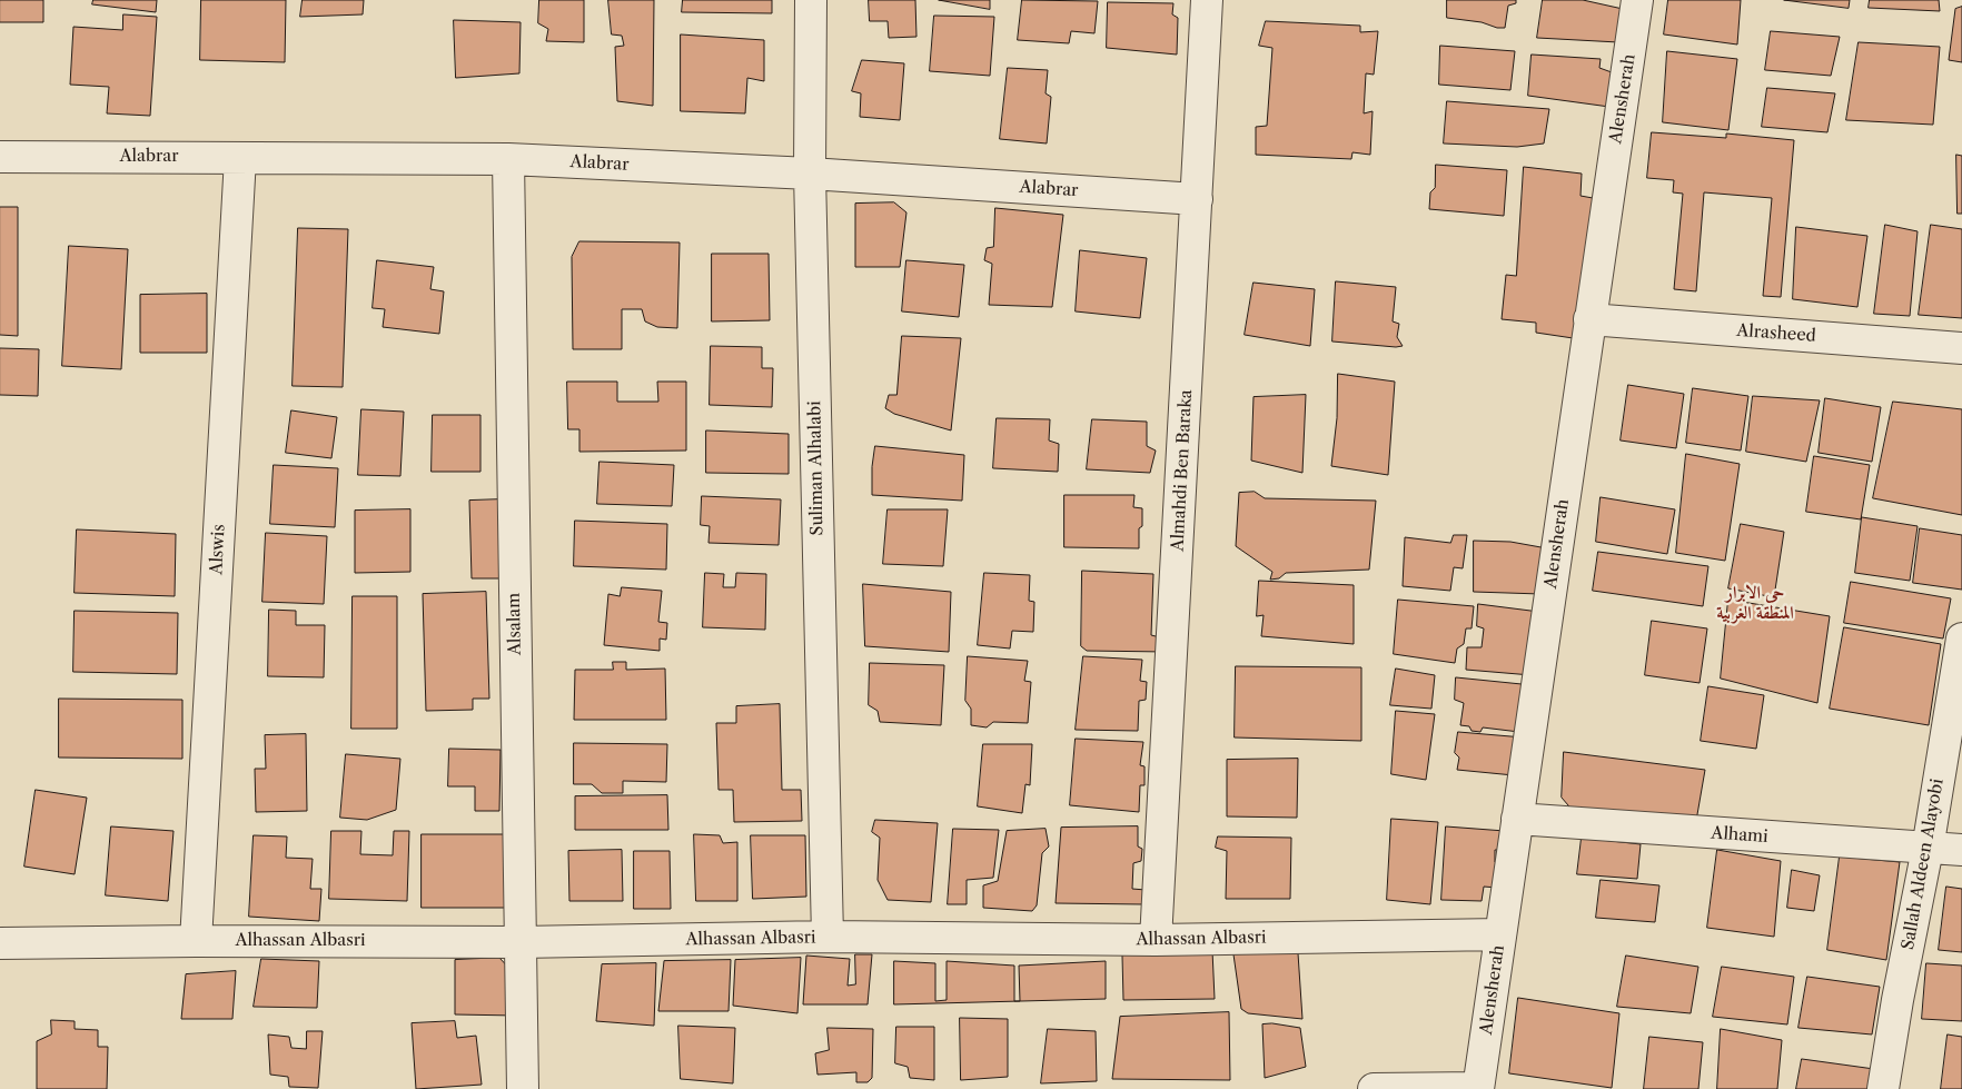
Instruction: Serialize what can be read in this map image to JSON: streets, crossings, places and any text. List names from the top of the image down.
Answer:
{
  "streets": {
    "street": [
      "Alensherah",
      "Alabrar",
      "Alrasheed",
      "Suliman Alhalabi",
      "Almahdi Ben Baraka",
      "Alswis",
      "Alsalam",
      "Alhami",
      "Sallah Aldeen Alayobi",
      "Alhassan Albasri"
    ]
  },
  "crossings": [
    ["Alensherah", "Alrasheed"],
    ["Alensherah", "Alhami"],
    ["Alensherah", "Alhassan Albasri"],
    ["Alabrar", "Suliman Alhalabi"],
    ["Alabrar", "Almahdi Ben Baraka"],
    ["Alabrar", "Alswis"],
    ["Alabrar", "Alsalam"],
    ["Suliman Alhalabi", "Alhassan Albasri"],
    ["Almahdi Ben Baraka", "Alhassan Albasri"],
    ["Alswis", "Alhassan Albasri"],
    ["Alsalam", "Alhassan Albasri"],
    ["Alhami", "Sallah Aldeen Alayobi"]
  ],
  "districts": ["حي الابرار المنطقة الغربية"]
}
